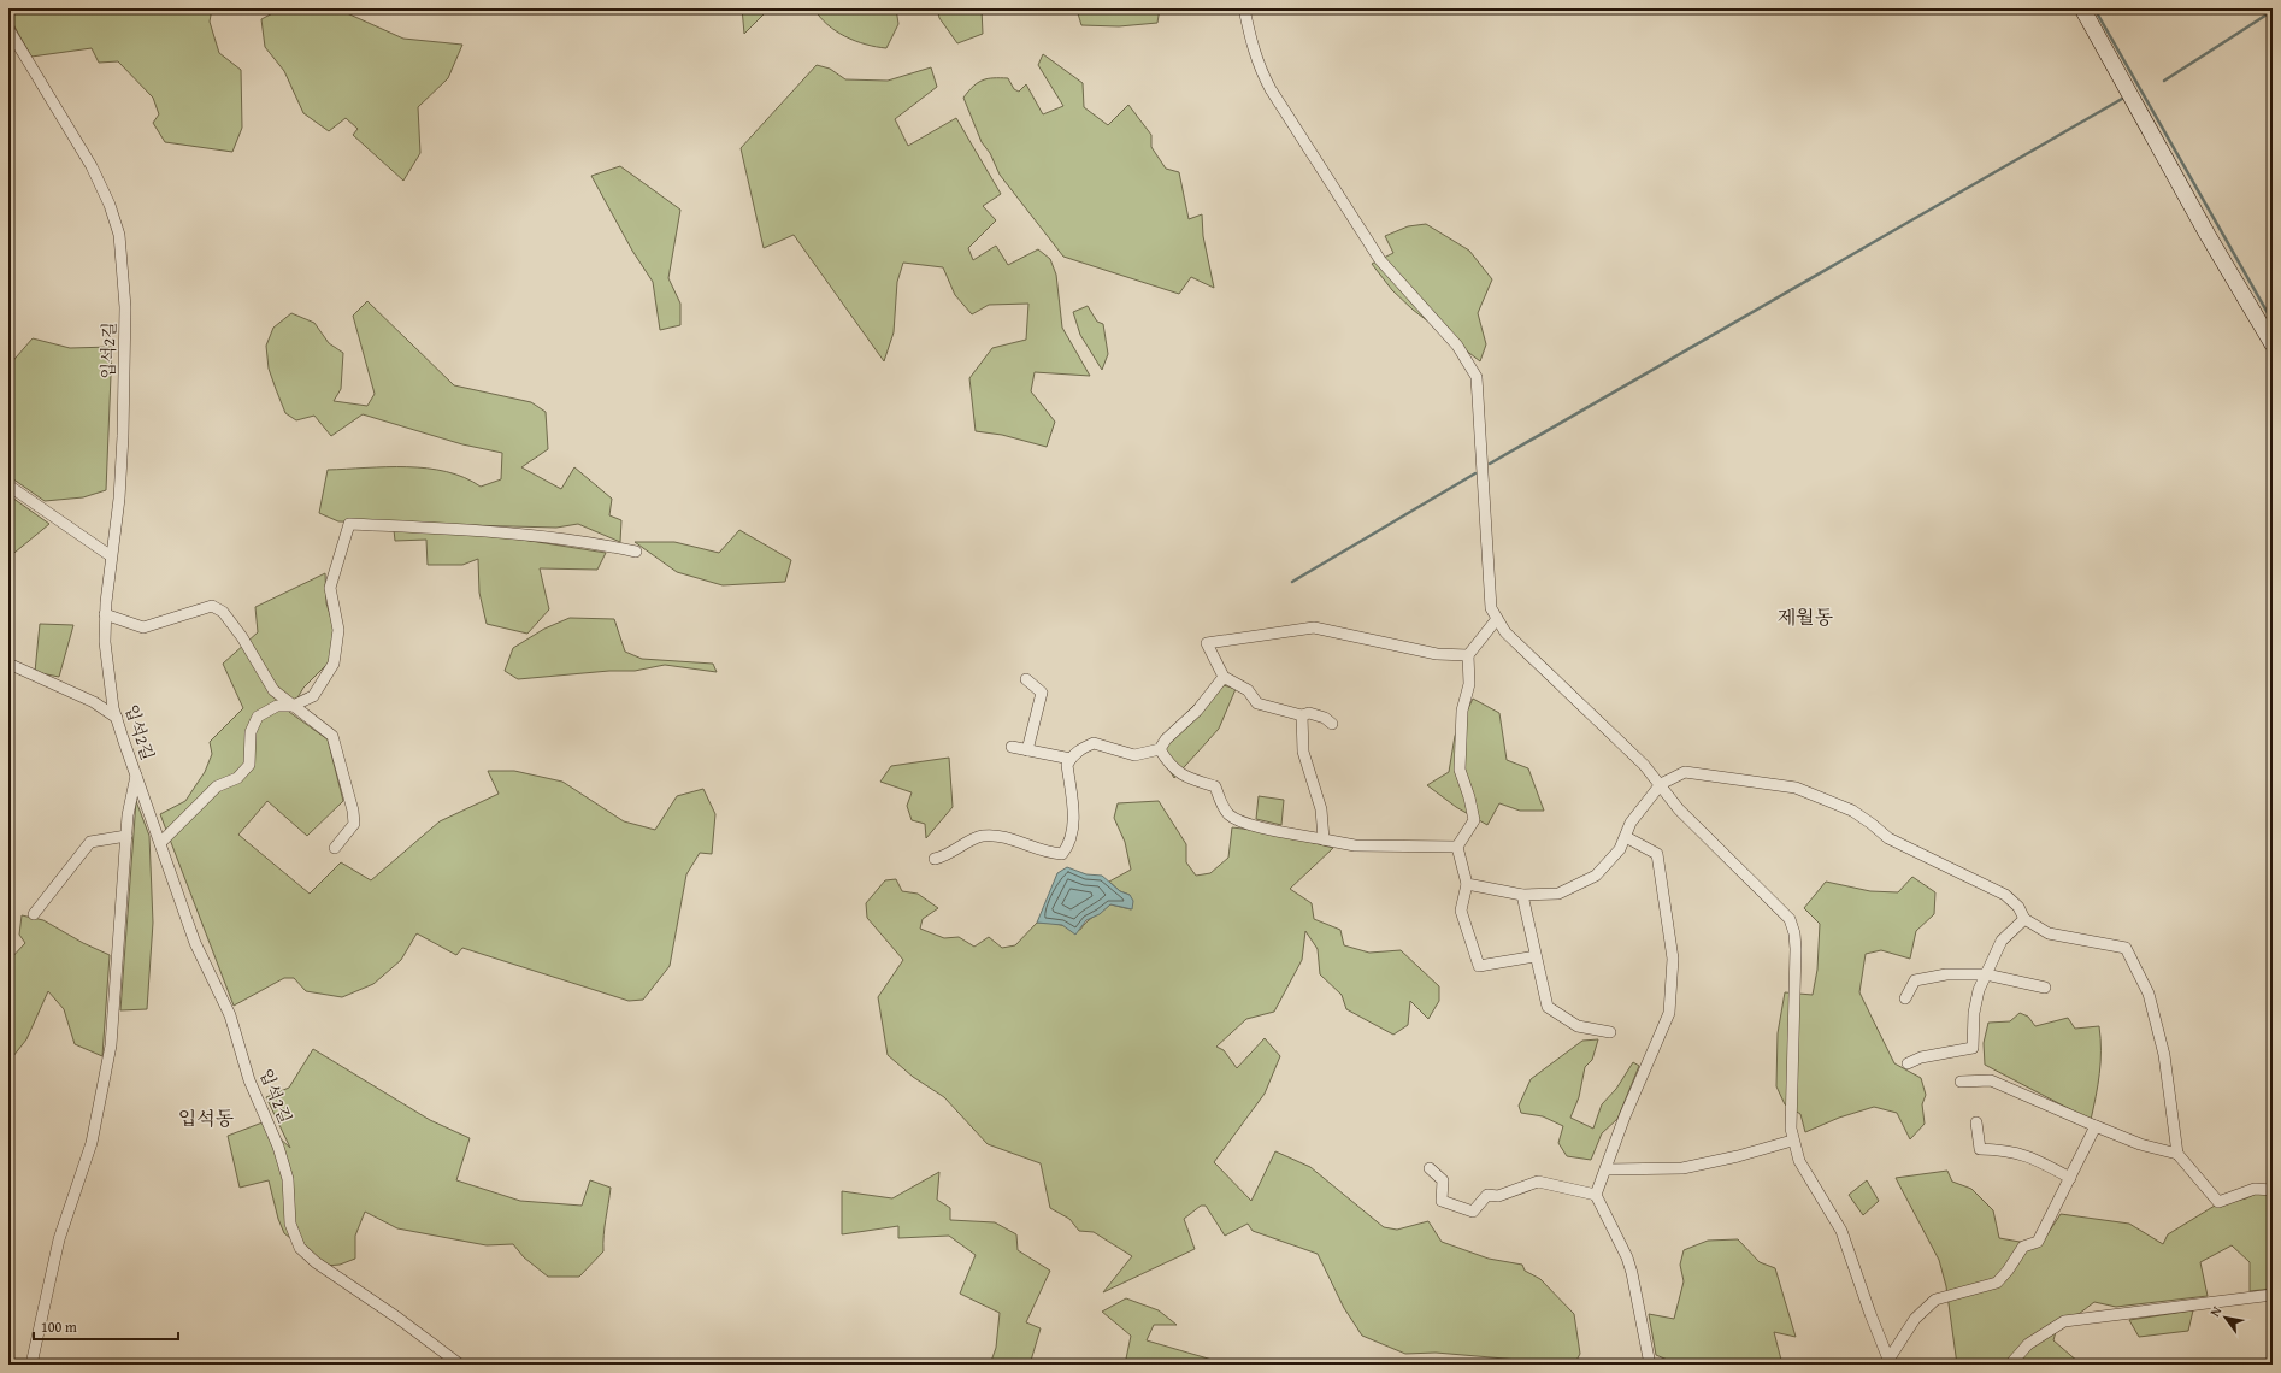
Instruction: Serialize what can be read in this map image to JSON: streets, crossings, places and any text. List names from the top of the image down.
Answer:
{
  "streets": {
    "street": ["입석2길"]
  },
  "districts": ["제월동", "입석동"],
  "scale_bar": "100 m",
  "north": "top left"
}
